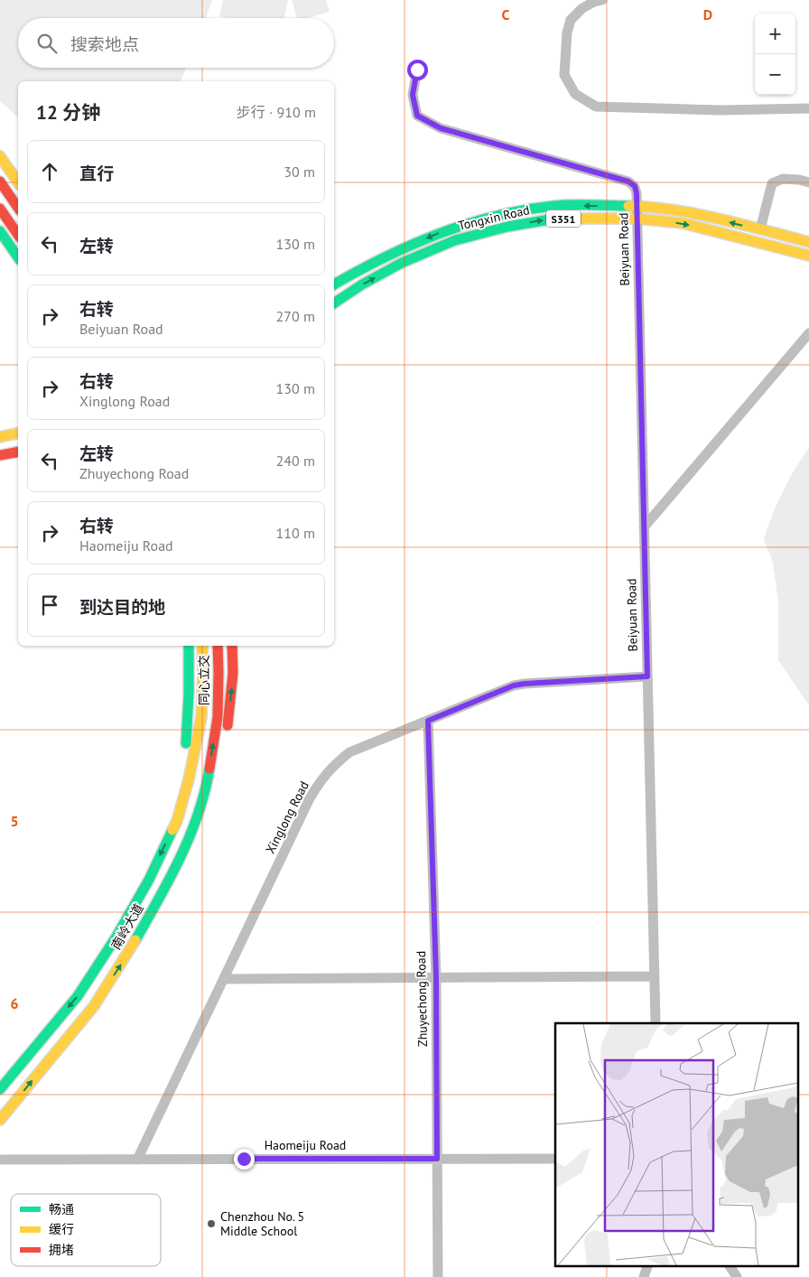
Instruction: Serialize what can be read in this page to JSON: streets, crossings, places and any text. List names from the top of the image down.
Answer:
{
  "streets": {
    "main road": [
      "Tongxin Road",
      "S351",
      "同心立交",
      "南岭大道"
    ],
    "street": [
      "Beiyuan Road",
      "Xinglong Road",
      "Zhuyechong Road",
      "Haomeiju Road"
    ]
  },
  "crossings": [
    ["Tongxin Road", "Beiyuan Road"],
    ["Beiyuan Road", "Xinglong Road"],
    ["同心立交", "南岭大道"],
    ["Xinglong Road", "Zhuyechong Road"],
    ["Xinglong Road", "Haomeiju Road"],
    ["Zhuyechong Road", "Haomeiju Road"]
  ],
  "places": ["Chenzhou No. 5 Middle School"],
  "legend": ["畅通", "缓行", "拥堵"],
  "page": {
    "map_buttons": ["+", "−"],
    "search": "搜索地点",
    "heading": ["12 分钟", "步行 · 910 m"],
    "list": [
      ["直行", "30 m"],
      ["左转", "130 m"],
      ["右转", "Beiyuan Road", "270 m"],
      ["右转", "Xinglong Road", "130 m"],
      ["左转", "Zhuyechong Road", "240 m"],
      ["右转", "Haomeiju Road", "110 m"],
      "到达目的地"
    ]
  },
  "grid": {
    "columns": ["C", "D"],
    "rows": ["5", "6"]
  }
}
